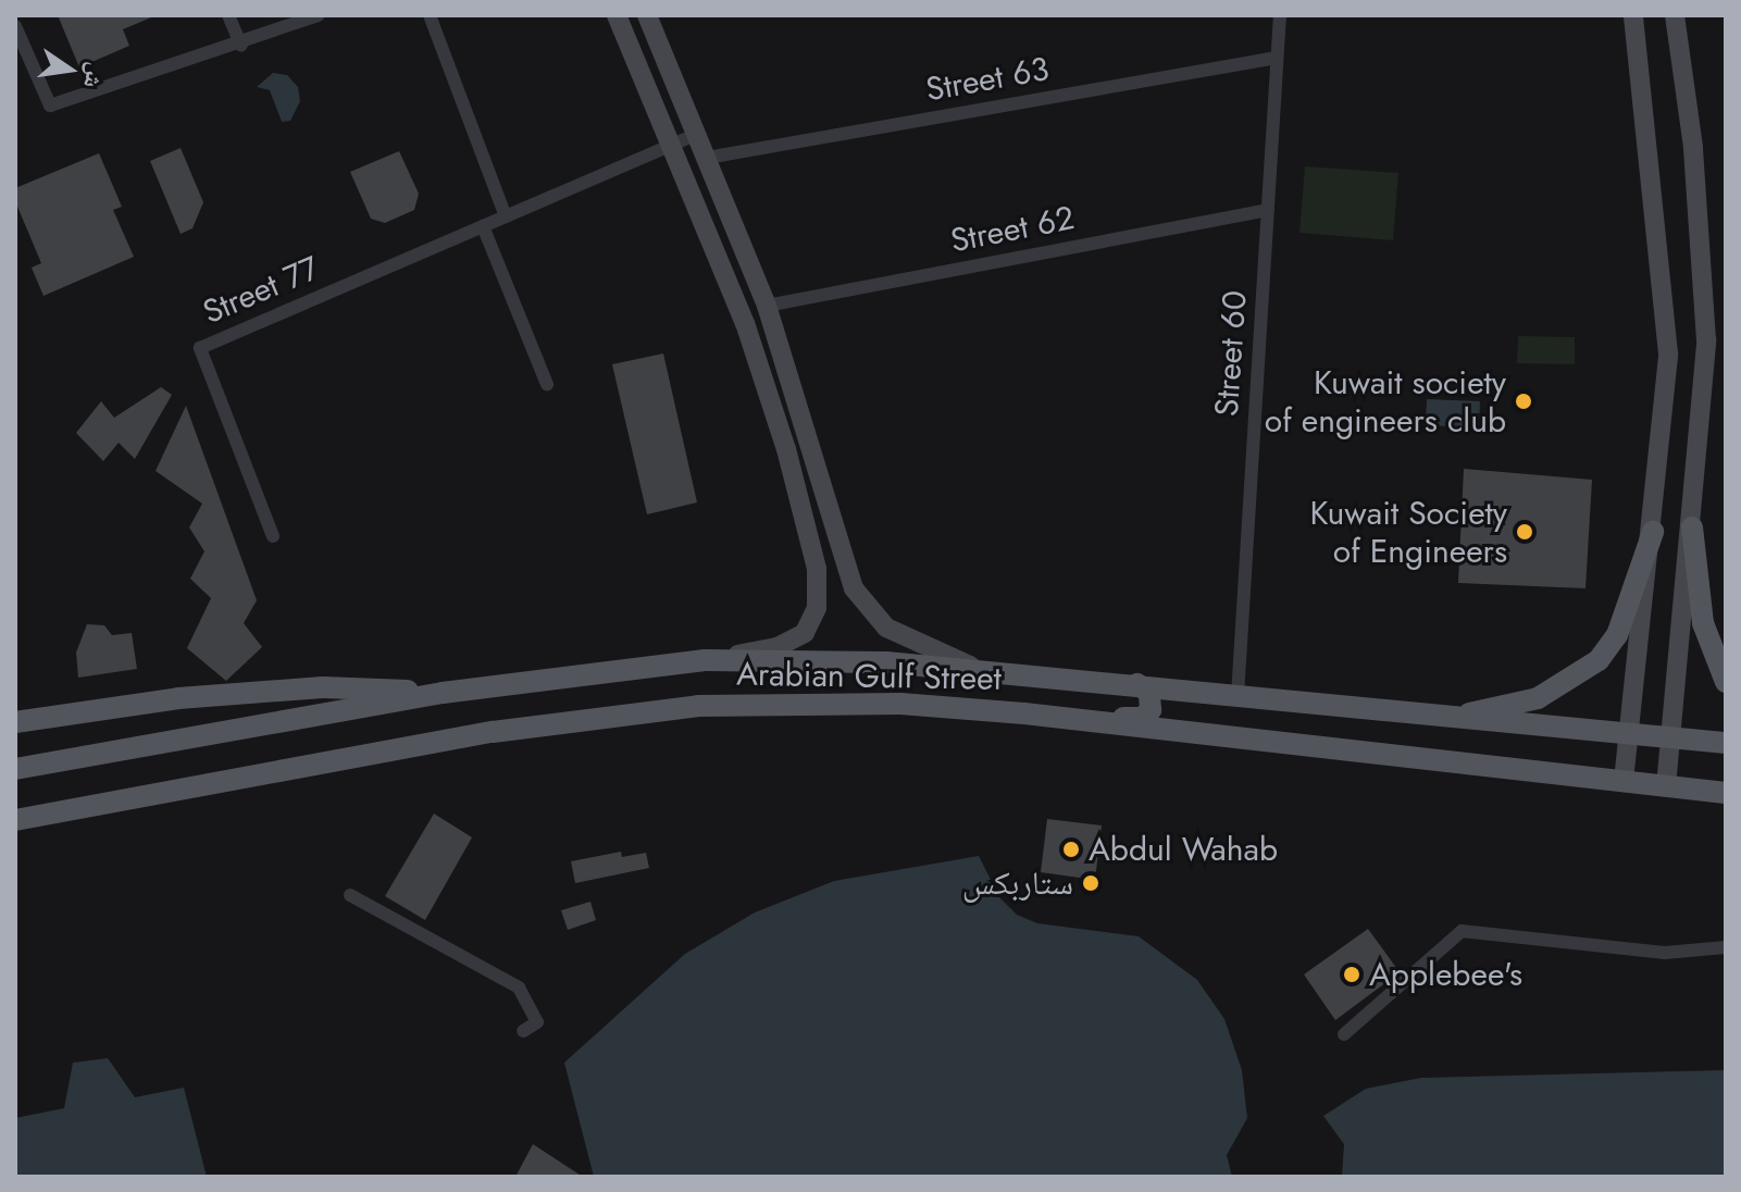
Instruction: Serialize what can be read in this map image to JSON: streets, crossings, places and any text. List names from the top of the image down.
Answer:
{
  "streets": {
    "main road": ["Arabian Gulf Street"],
    "street": [
      "Street 63",
      "Street 62",
      "Street 77",
      "Street 60"
    ]
  },
  "crossings": [
    ["Street 63", "Street 60"],
    ["Street 62", "Street 60"],
    ["Street 60", "Arabian Gulf Street"]
  ],
  "places": [
    "Kuwait society of engineers club",
    "Kuwait Society of Engineers",
    "Abdul Wahab",
    "ستاربكس",
    "Applebee's"
  ],
  "north": "right"
}
